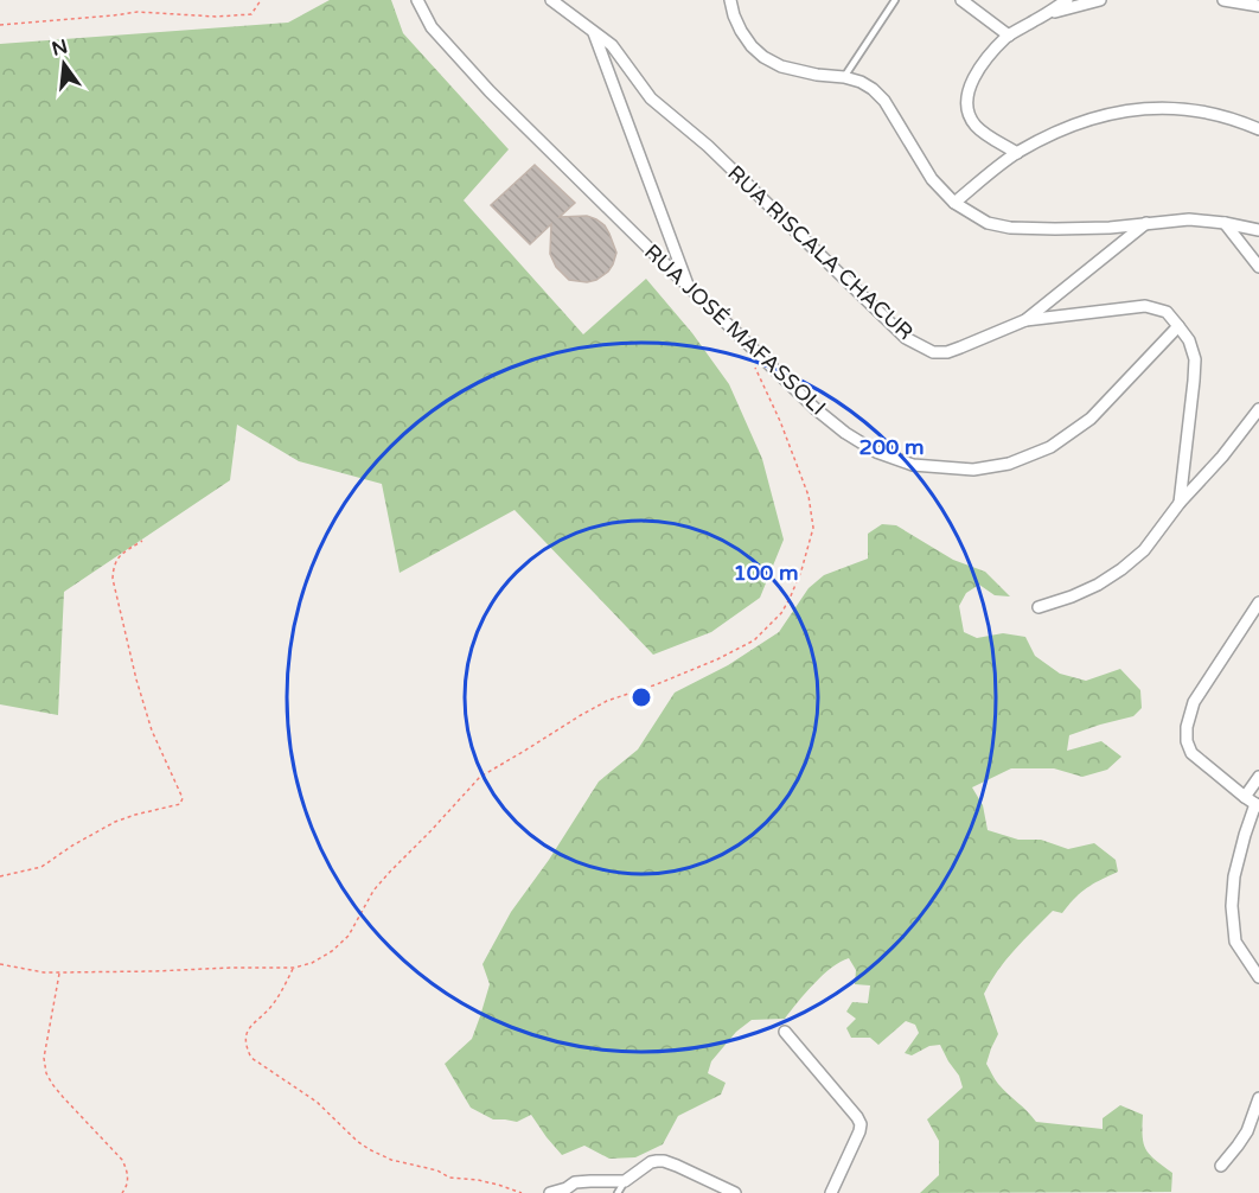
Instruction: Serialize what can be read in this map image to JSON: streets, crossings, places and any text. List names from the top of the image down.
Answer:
{
  "streets": {
    "street": ["RUA RISCALA CHACUR", "RUA JOSÉ MAFASSOLI"]
  },
  "north": "top",
  "rings": ["200 m", "100 m"]
}
